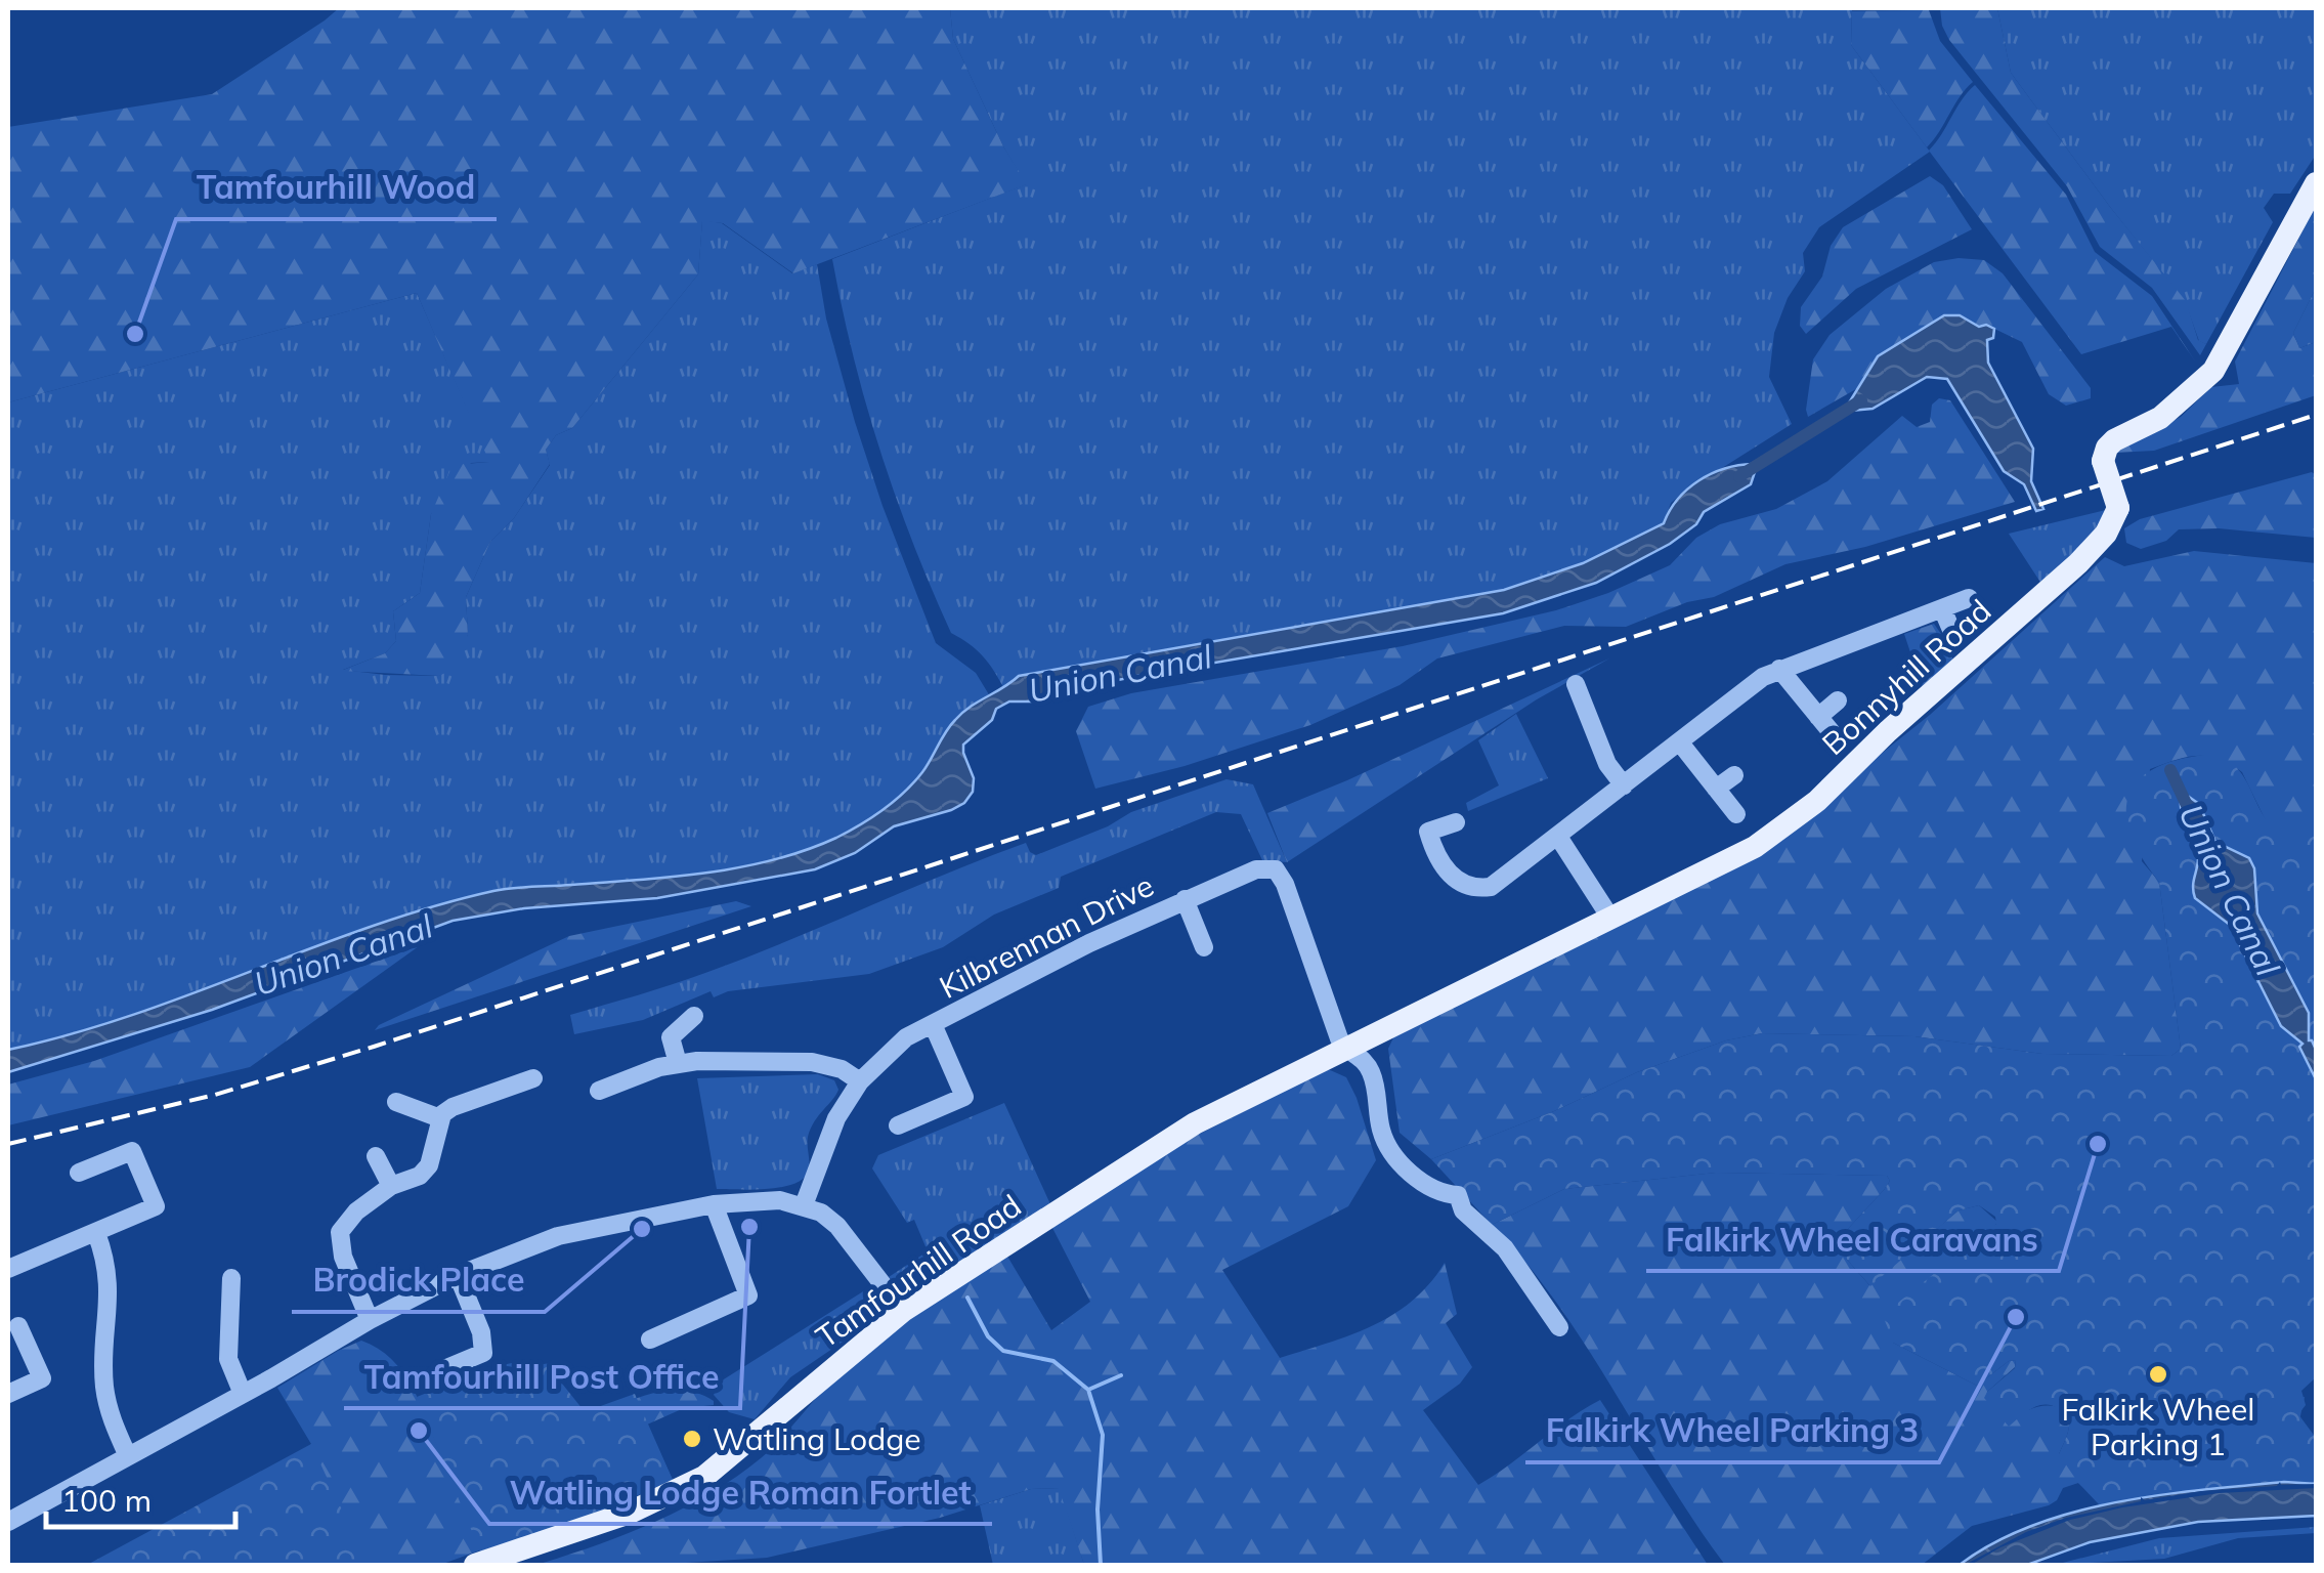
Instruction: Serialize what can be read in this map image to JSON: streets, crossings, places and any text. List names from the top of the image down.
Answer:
{
  "streets": {
    "main road": ["Bonnyhill Road", "Tamfourhill Road"],
    "street": ["Kilbrennan Drive"]
  },
  "crossings": [
    ["Bonnyhill Road", "Kilbrennan Drive"],
    ["Bonnyhill Road", "Tamfourhill Road"],
    ["Kilbrennan Drive", "Tamfourhill Road"]
  ],
  "water": ["Union Canal"],
  "places": [
    "Tamfourhill Wood",
    "Falkirk Wheel Caravans",
    "Tamfourhill Post Office",
    "Brodick Place",
    "Falkirk Wheel Parking 3",
    "Falkirk Wheel Parking 1",
    "Watling Lodge Roman Fortlet",
    "Watling Lodge"
  ],
  "scale_bar": "100 m"
}
